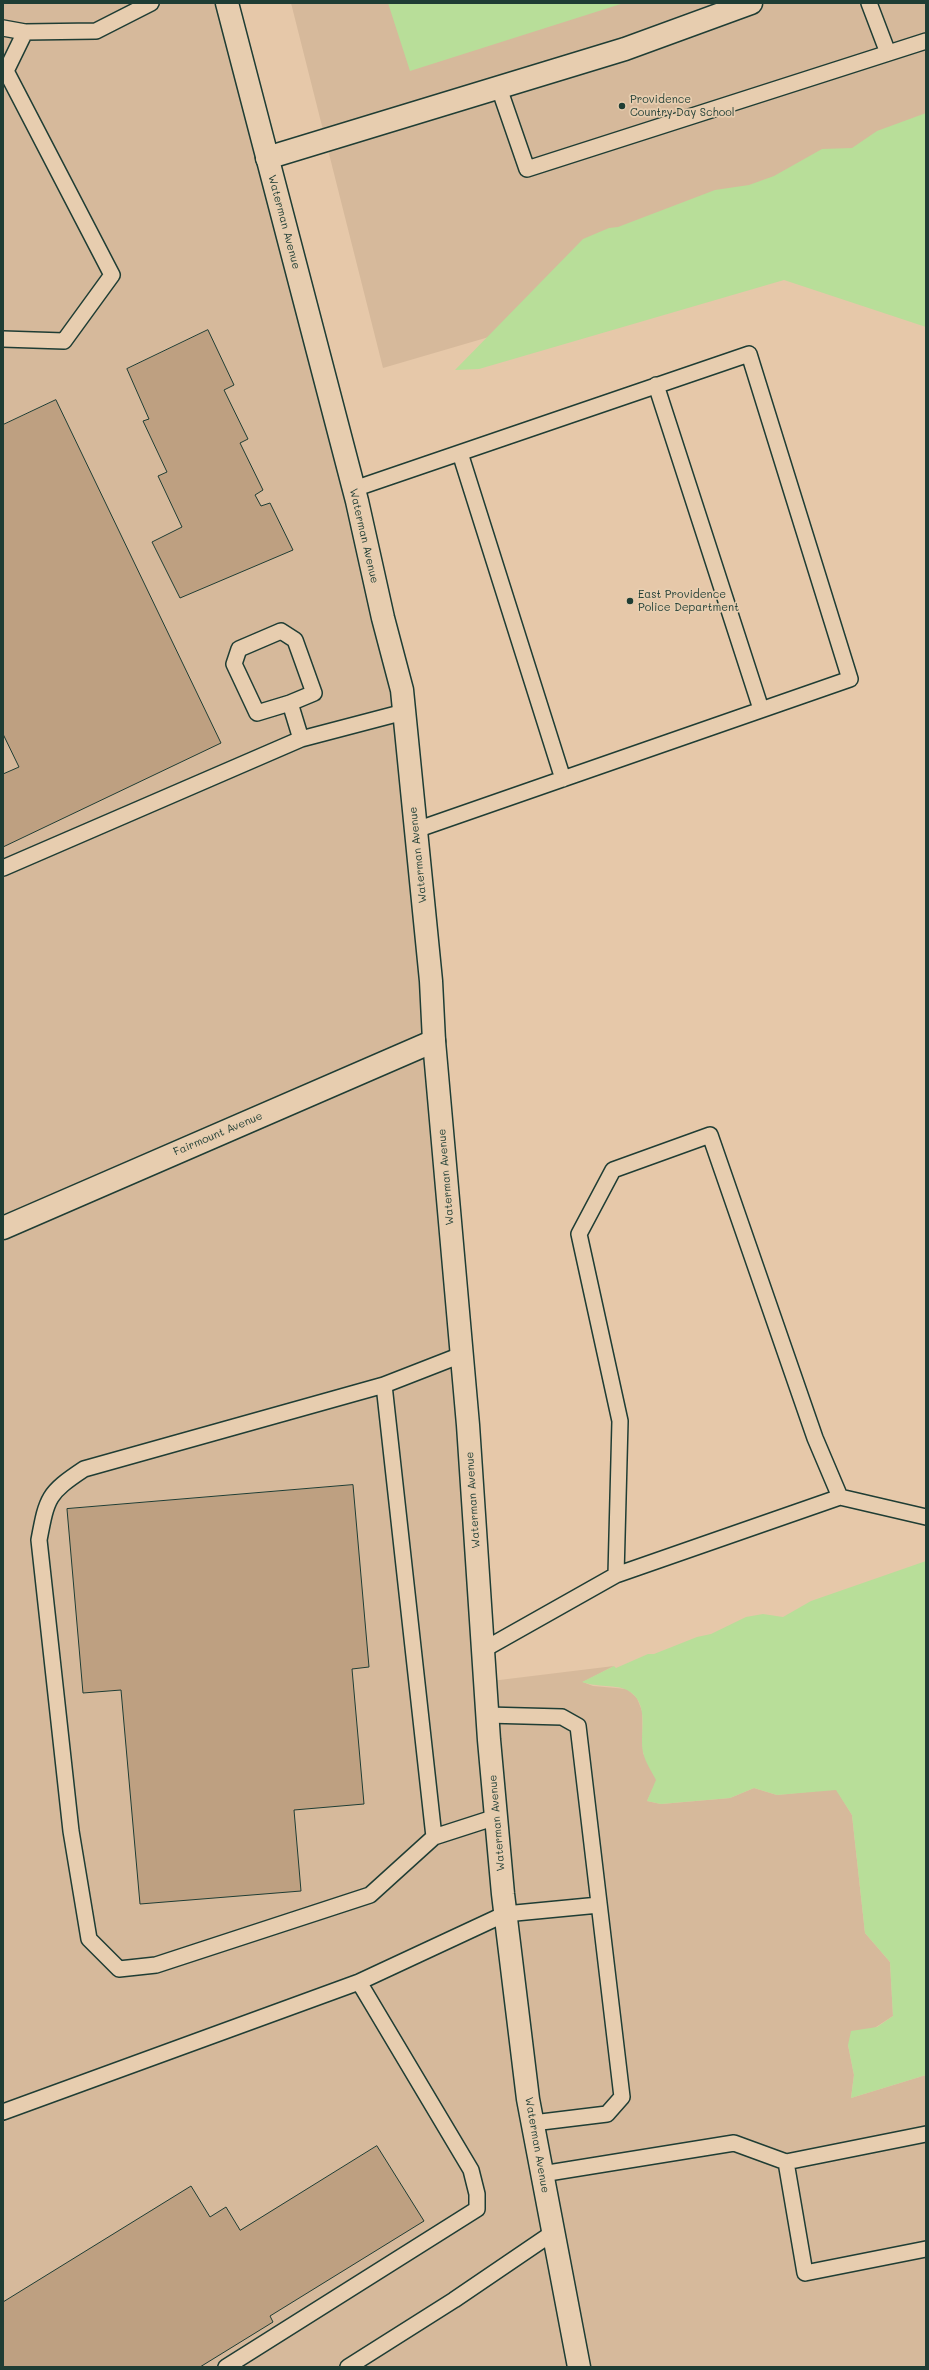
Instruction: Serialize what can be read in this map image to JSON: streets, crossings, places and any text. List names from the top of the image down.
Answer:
{
  "streets": {
    "main road": ["Waterman Avenue", "Fairmount Avenue"]
  },
  "crossings": [
    ["Waterman Avenue", "Fairmount Avenue"]
  ],
  "places": ["Providence Country Day School", "East Providence Police Department"]
}
